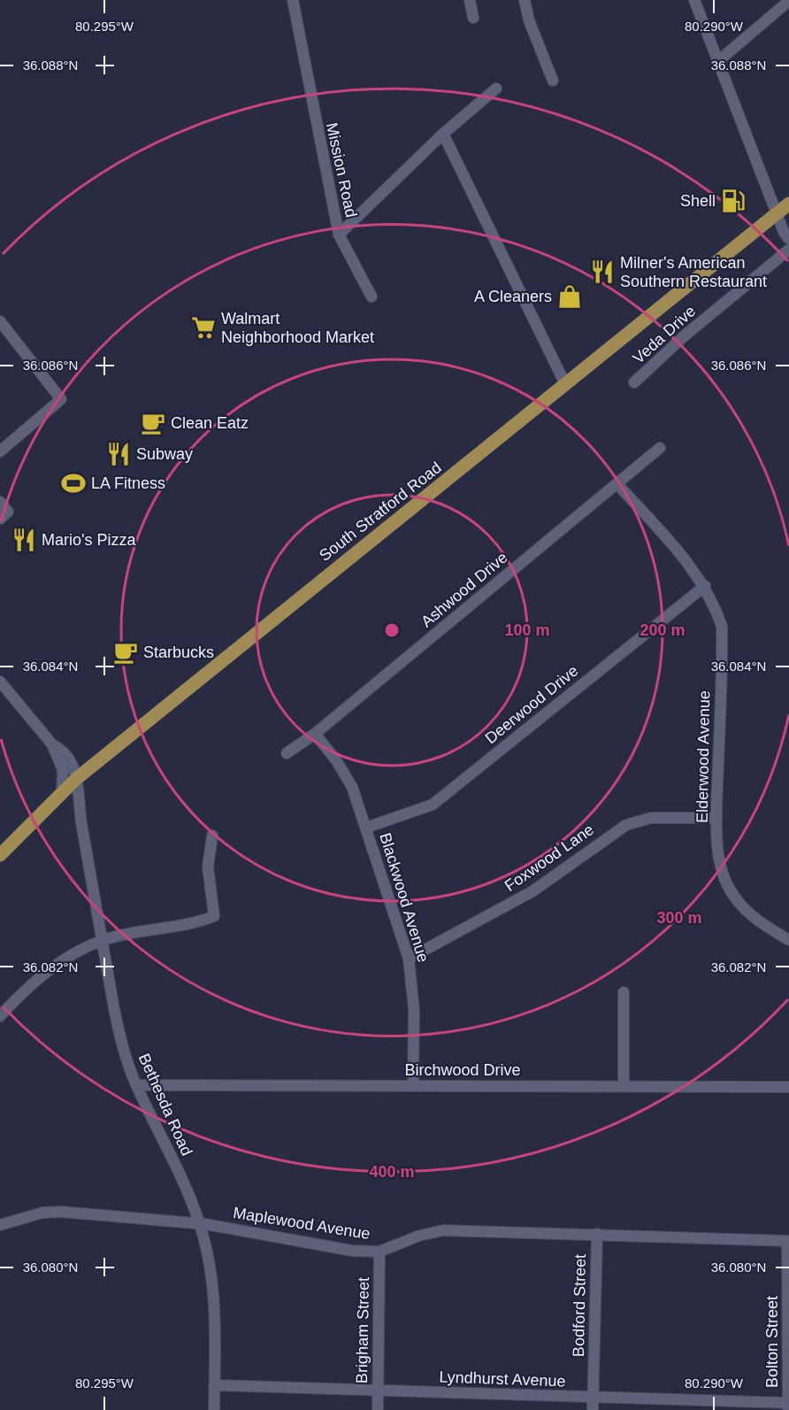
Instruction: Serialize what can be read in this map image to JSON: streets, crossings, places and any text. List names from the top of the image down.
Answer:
{
  "streets": {
    "main road": ["South Stratford Road"],
    "street": [
      "Mission Road",
      "Veda Drive",
      "Ashwood Drive",
      "Deerwood Drive",
      "Elderwood Avenue",
      "Foxwood Lane",
      "Blackwood Avenue",
      "Birchwood Drive",
      "Bethesda Road",
      "Maplewood Avenue",
      "Bodford Street",
      "Brigham Street",
      "Bolton Street",
      "Lyndhurst Avenue"
    ]
  },
  "crossings": [
    ["South Stratford Road", "Bethesda Road"],
    ["Ashwood Drive", "Elderwood Avenue"],
    ["Ashwood Drive", "Blackwood Avenue"],
    ["Deerwood Drive", "Elderwood Avenue"],
    ["Deerwood Drive", "Blackwood Avenue"],
    ["Elderwood Avenue", "Foxwood Lane"],
    ["Foxwood Lane", "Blackwood Avenue"],
    ["Blackwood Avenue", "Birchwood Drive"],
    ["Birchwood Drive", "Bethesda Road"],
    ["Bethesda Road", "Maplewood Avenue"],
    ["Bethesda Road", "Lyndhurst Avenue"],
    ["Maplewood Avenue", "Bodford Street"],
    ["Maplewood Avenue", "Brigham Street"],
    ["Maplewood Avenue", "Bolton Street"],
    ["Bodford Street", "Lyndhurst Avenue"],
    ["Brigham Street", "Lyndhurst Avenue"],
    ["Bolton Street", "Lyndhurst Avenue"]
  ],
  "places": {
    "fuel station": ["Shell"],
    "restaurant": ["Milner's American Southern Restaurant", "Subway", "Mario's Pizza"],
    "shop": ["A Cleaners"],
    "supermarket": ["Walmart Neighborhood Market"],
    "cafe": ["Clean Eatz", "Starbucks"],
    "sports": ["LA Fitness"]
  },
  "coordinates": [
    "80.295°W",
    "80.290°W",
    "36.088°N",
    "36.086°N",
    "36.084°N",
    "36.082°N",
    "36.080°N"
  ],
  "rings": [
    "100 m",
    "200 m",
    "300 m",
    "400 m"
  ]
}
